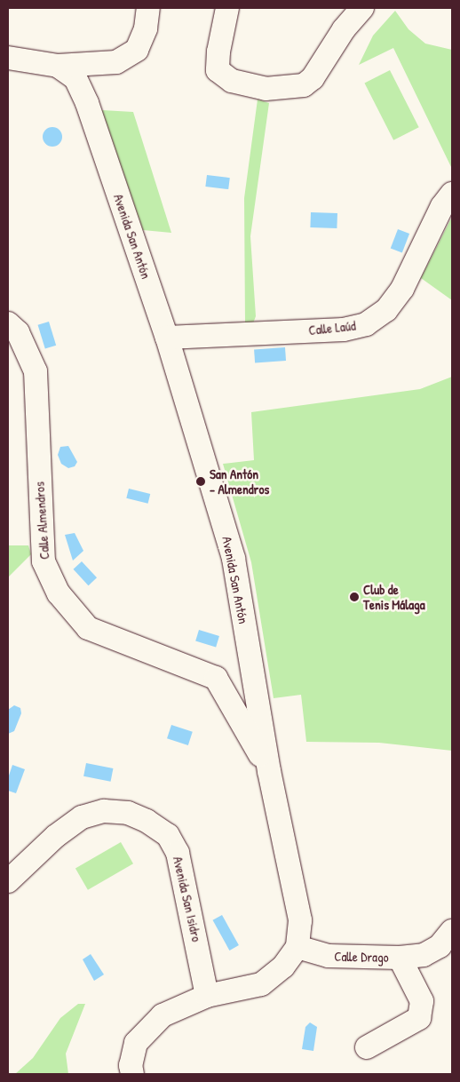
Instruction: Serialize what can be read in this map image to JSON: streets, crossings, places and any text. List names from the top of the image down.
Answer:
{
  "streets": {
    "street": [
      "Avenida San Antón",
      "Calle Laúd",
      "Calle Almendros",
      "Avenida San Isidro",
      "Calle Drago"
    ]
  },
  "crossings": [
    ["Avenida San Antón", "Calle Laúd"],
    ["Avenida San Antón", "Calle Almendros"],
    ["Avenida San Antón", "Calle Drago"]
  ],
  "places": ["San Antón - Almendros", "Club de Tenis Málaga"]
}
